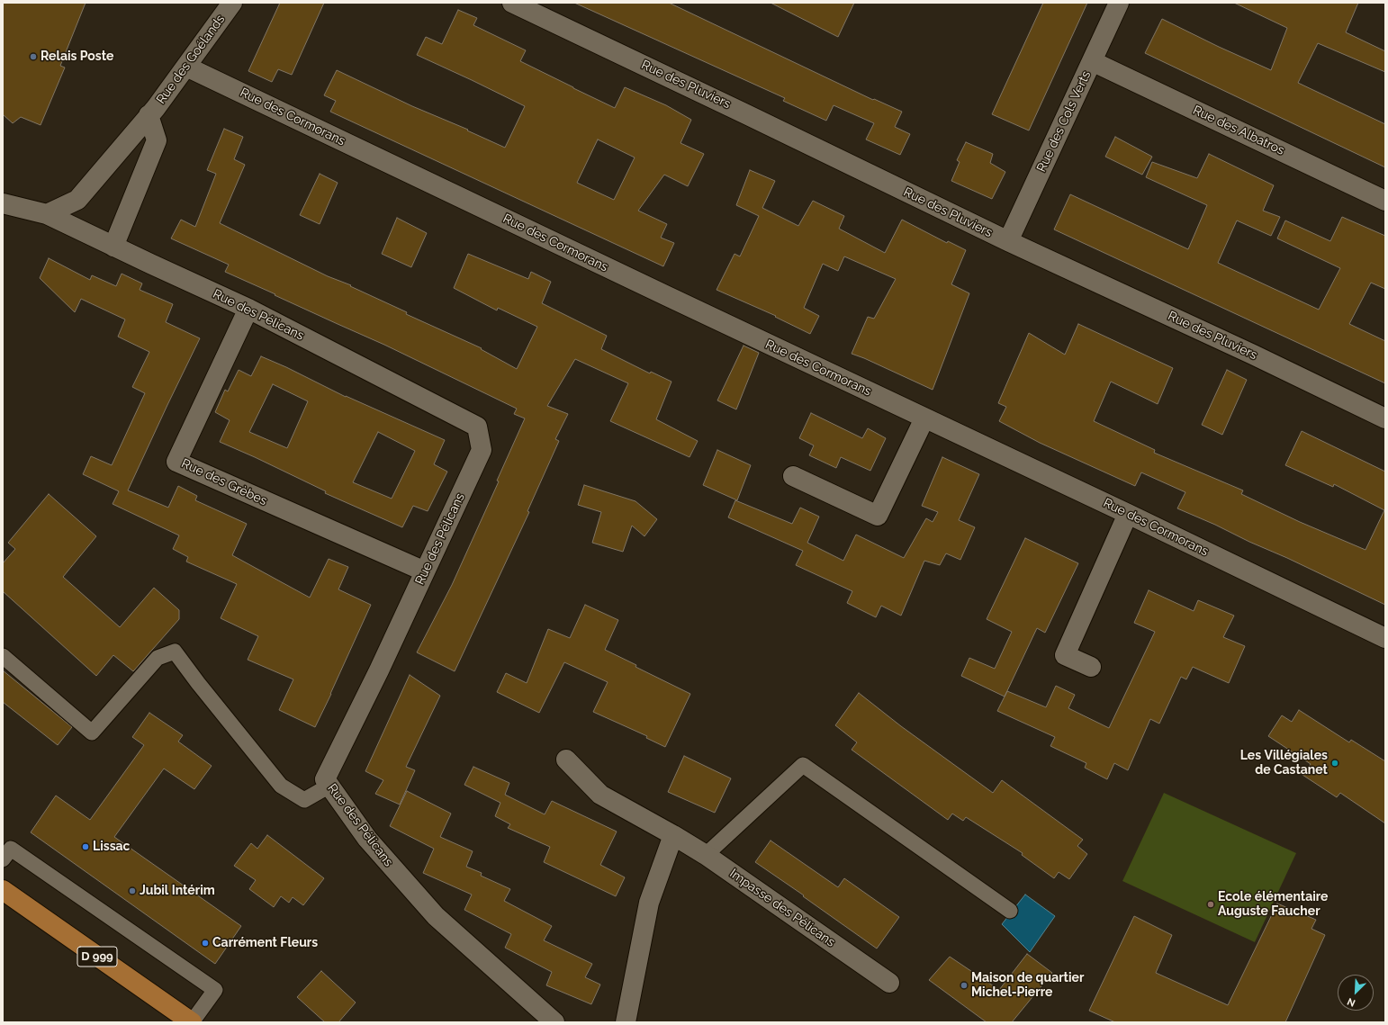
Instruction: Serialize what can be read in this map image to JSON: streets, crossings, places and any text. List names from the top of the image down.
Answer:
{
  "streets": {
    "main road": ["D 999"],
    "street": [
      "Rue des Goélands",
      "Rue des Pluviers",
      "Rue des Cormorans",
      "Rue des Cols Verts",
      "Rue des Albatros",
      "Rue des Pélicans",
      "Rue des Grèbes",
      "Impasse des Pélicans"
    ]
  },
  "crossings": [
    ["Rue des Goélands", "Rue des Cormorans"],
    ["Rue des Goélands", "Rue des Pélicans"],
    ["Rue des Pluviers", "Rue des Cols Verts"],
    ["Rue des Cols Verts", "Rue des Albatros"],
    ["Rue des Pélicans", "Rue des Grèbes"]
  ],
  "places": [
    "Relais Poste",
    "Les Villégiales de Castanet",
    "Lissac",
    "Jubil Intérim",
    "Ecole élémentaire Auguste Faucher",
    "Carrément Fleurs",
    "Maison de quartier Michel-Pierre"
  ],
  "north": "bottom left"
}
